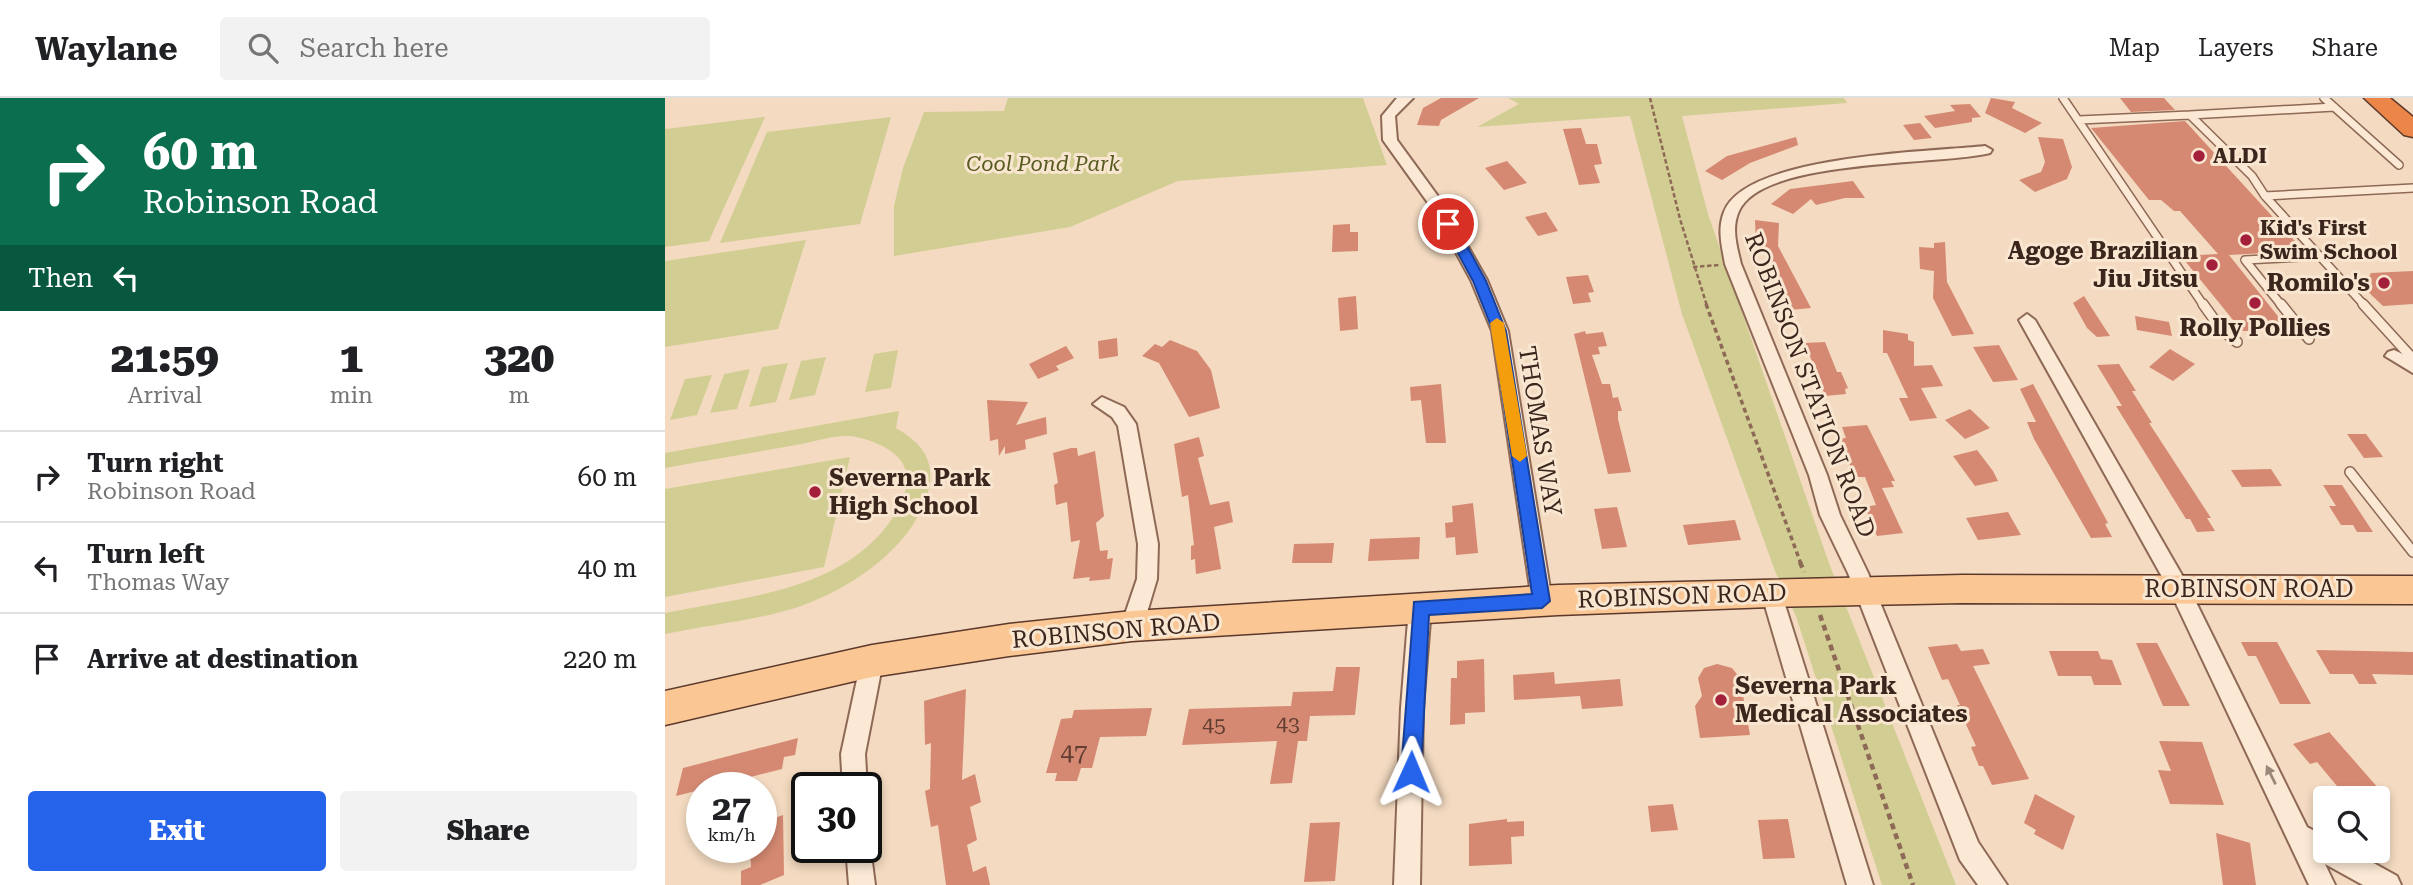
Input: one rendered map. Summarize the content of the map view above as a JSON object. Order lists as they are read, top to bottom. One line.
{"streets":{"main road":["ROBINSON ROAD"],"street":["ROBINSON STATION ROAD","THOMAS WAY"]},"crossings":[["ROBINSON STATION ROAD","ROBINSON ROAD"],["THOMAS WAY","ROBINSON ROAD"]],"parks":["Cool Pond Park"],"places":["ALDI","Kid's First Swim School","Agoge Brazilian Jiu Jitsu","Romilo's","Rolly Pollies","Severna Park High School","Severna Park Medical Associates"],"house_numbers":["43","45","47"],"page":{"header":"Waylane","search":"Search here","nav":["Map","Layers","Share"],"turn":["60 m","Robinson Road"],"then":"Then","eta":["21:59","Arrival","1","min","320","m"],"list":[{"name":"Turn right","note":"Robinson Road","value":"60 m"},{"name":"Turn left","note":"Thomas Way","value":"40 m"},{"name":"Arrive at destination","value":"220 m"}],"speed":"27 km/h","limit":"30","buttons":["Exit","Share"]}}
